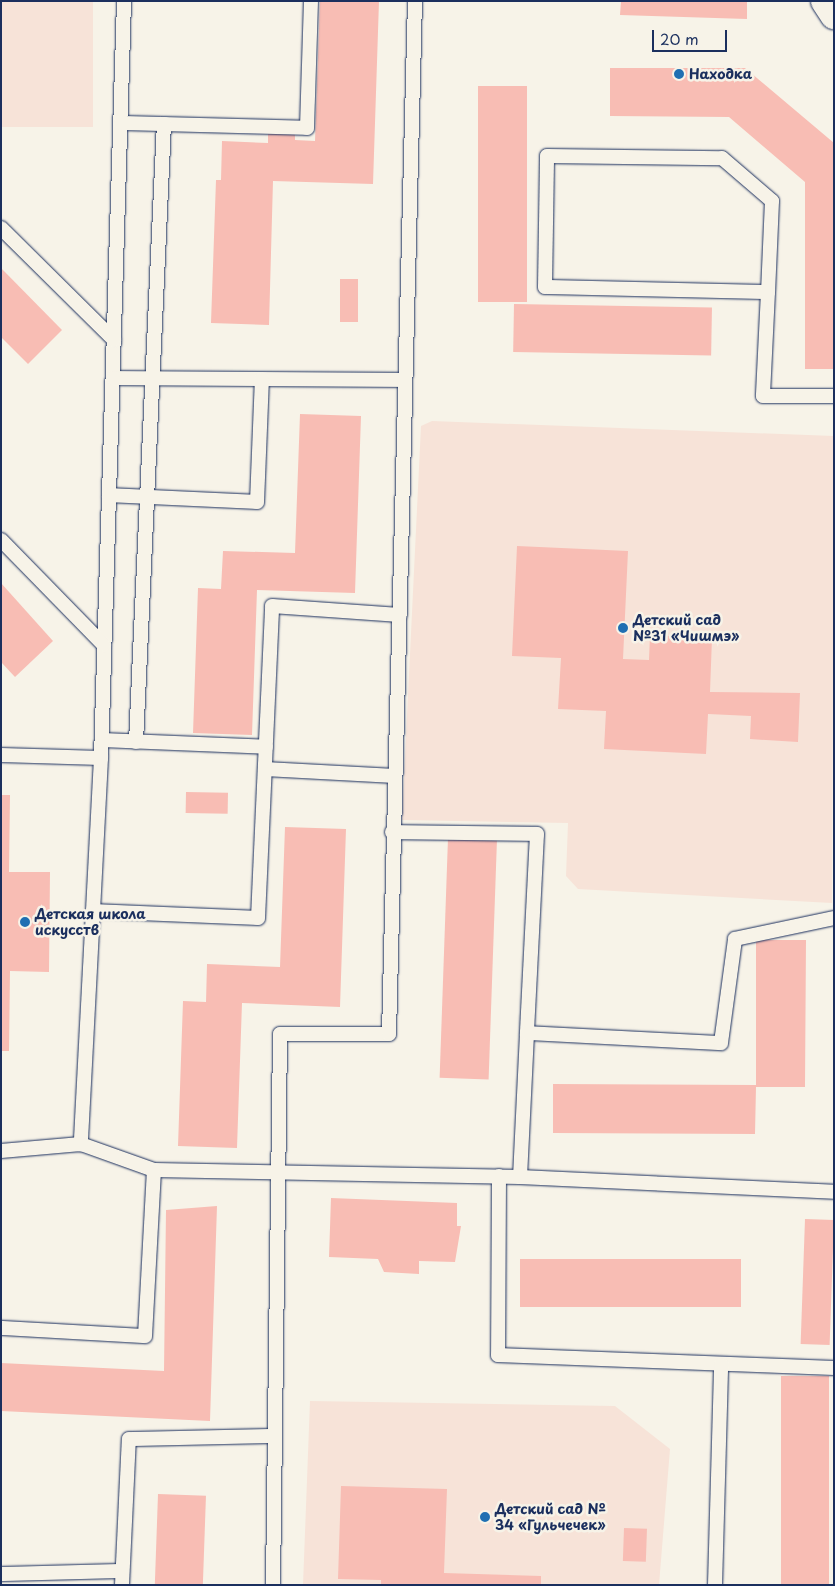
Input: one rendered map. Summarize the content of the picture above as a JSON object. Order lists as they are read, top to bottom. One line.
{"places":["Находка","Детский сад №31 «Чишмэ»","Детская школа искусств","Детский сад № 34 «Гульчечек»"],"scale_bar":"20 m"}
